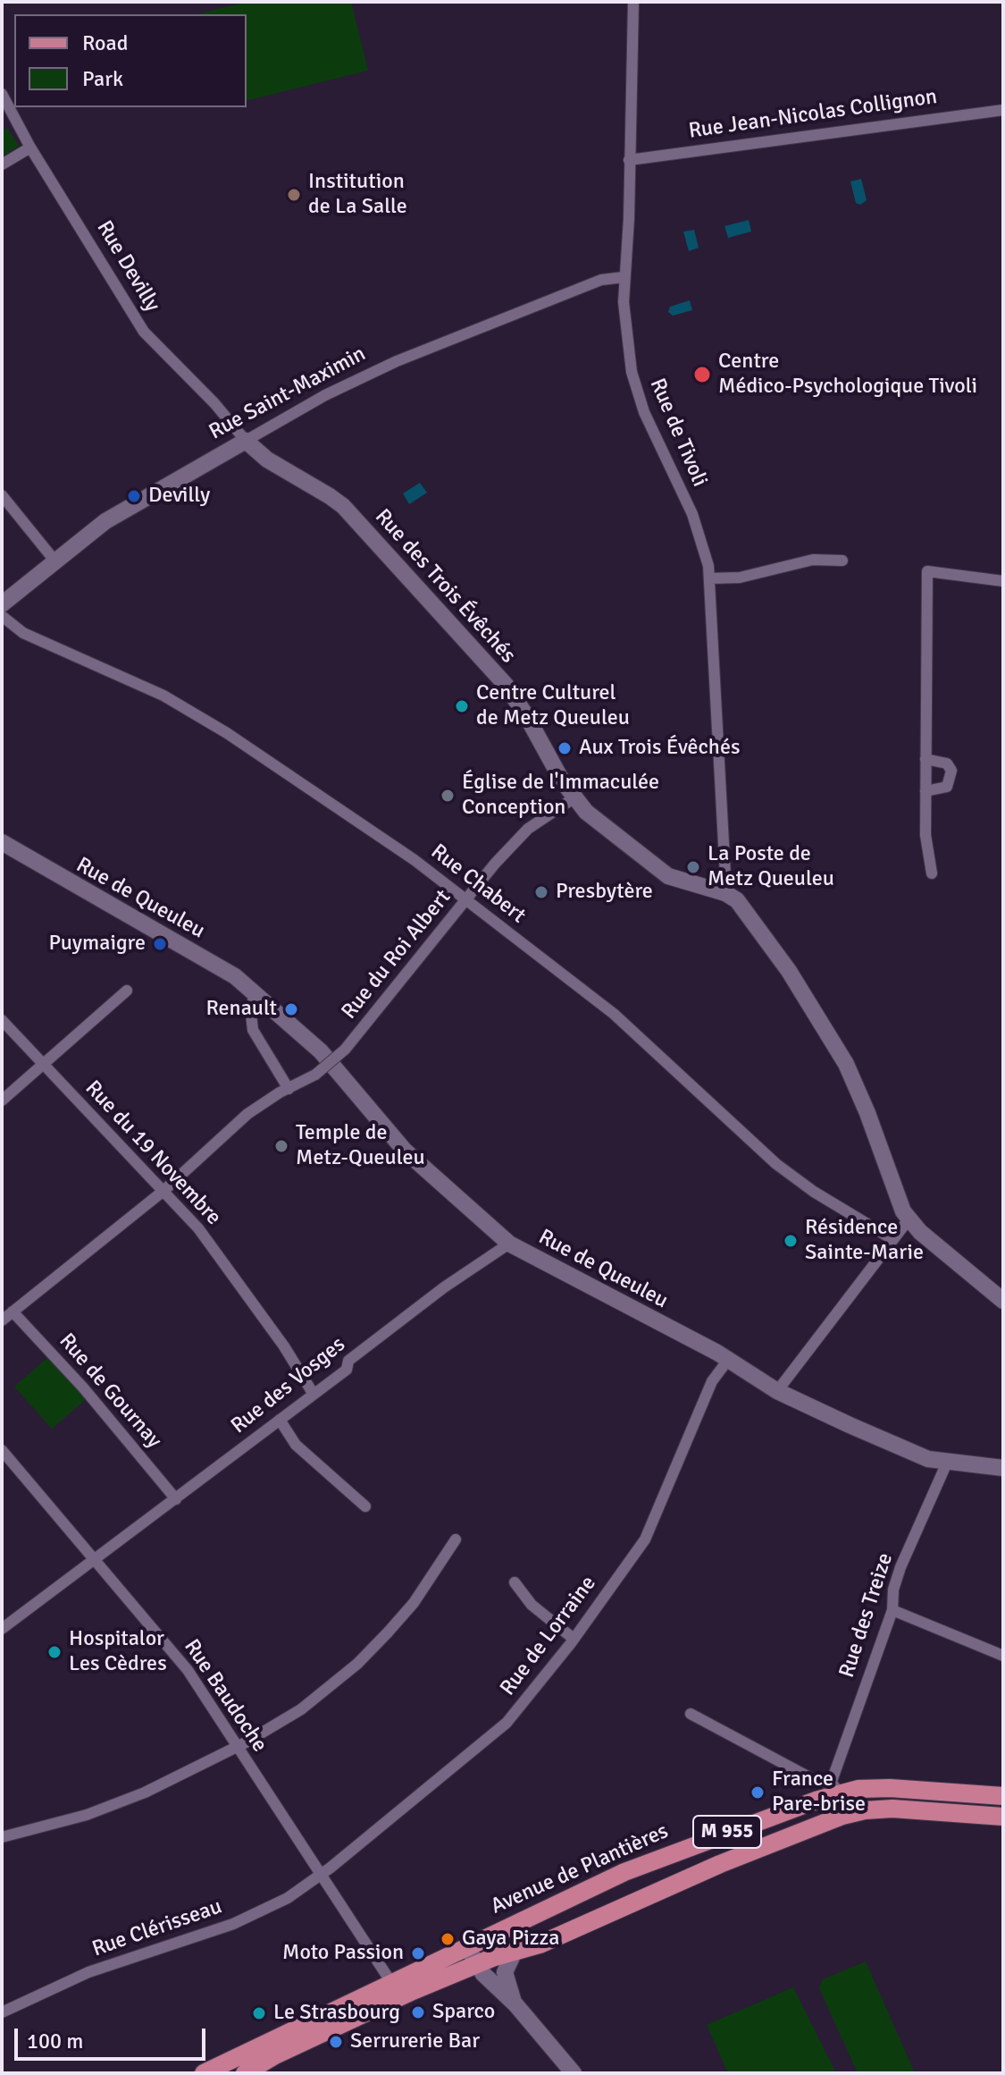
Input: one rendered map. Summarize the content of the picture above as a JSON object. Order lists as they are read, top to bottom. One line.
{"streets":{"main road":["M 955","Avenue de Plantières"],"street":["Rue Jean-Nicolas Collignon","Rue Devilly","Rue Saint-Maximin","Rue de Tivoli","Rue des Trois Évêchés","Rue Chabert","Rue de Queuleu","Rue du Roi Albert","Rue du 19 Novembre","Rue des Vosges","Rue de Gournay","Rue des Treize","Rue de Lorraine","Rue Baudoche","Rue Clérisseau"]},"crossings":[["Rue Jean-Nicolas Collignon","Rue de Tivoli"],["Rue Devilly","Rue Saint-Maximin"],["Rue Devilly","Rue des Trois Évêchés"],["Rue Saint-Maximin","Rue de Tivoli"],["Rue Saint-Maximin","Rue des Trois Évêchés"],["Rue de Tivoli","Rue des Trois Évêchés"],["Rue des Trois Évêchés","Rue du Roi Albert"],["Rue Chabert","Rue du Roi Albert"],["Rue de Queuleu","Rue des Vosges"],["Rue de Queuleu","Rue des Treize"],["Rue de Queuleu","Rue de Lorraine"],["Rue du 19 Novembre","Rue des Vosges"],["Rue des Vosges","Rue de Gournay"],["Rue des Vosges","Rue Baudoche"],["Rue des Treize","Avenue de Plantières"],["Rue de Lorraine","Rue Baudoche"],["Rue de Lorraine","Rue Clérisseau"],["Rue Baudoche","M 955"],["Rue Baudoche","Rue Clérisseau"],["M 955","Avenue de Plantières"]],"places":["Institution de La Salle","Centre Médico-Psychologique Tivoli","Devilly","Centre Culturel de Metz Queuleu","Aux Trois Évêchés","Église de l'Immaculée Conception","La Poste de Metz Queuleu","Presbytère","Puymaigre","Renault","Temple de Metz-Queuleu","Résidence Sainte-Marie","Hospitalor Les Cèdres","France Pare-brise","Gaya Pizza","Moto Passion","Sparco","Le Strasbourg","Serrurerie Bar"],"legend":["Road","Park"],"scale_bar":"100 m"}
